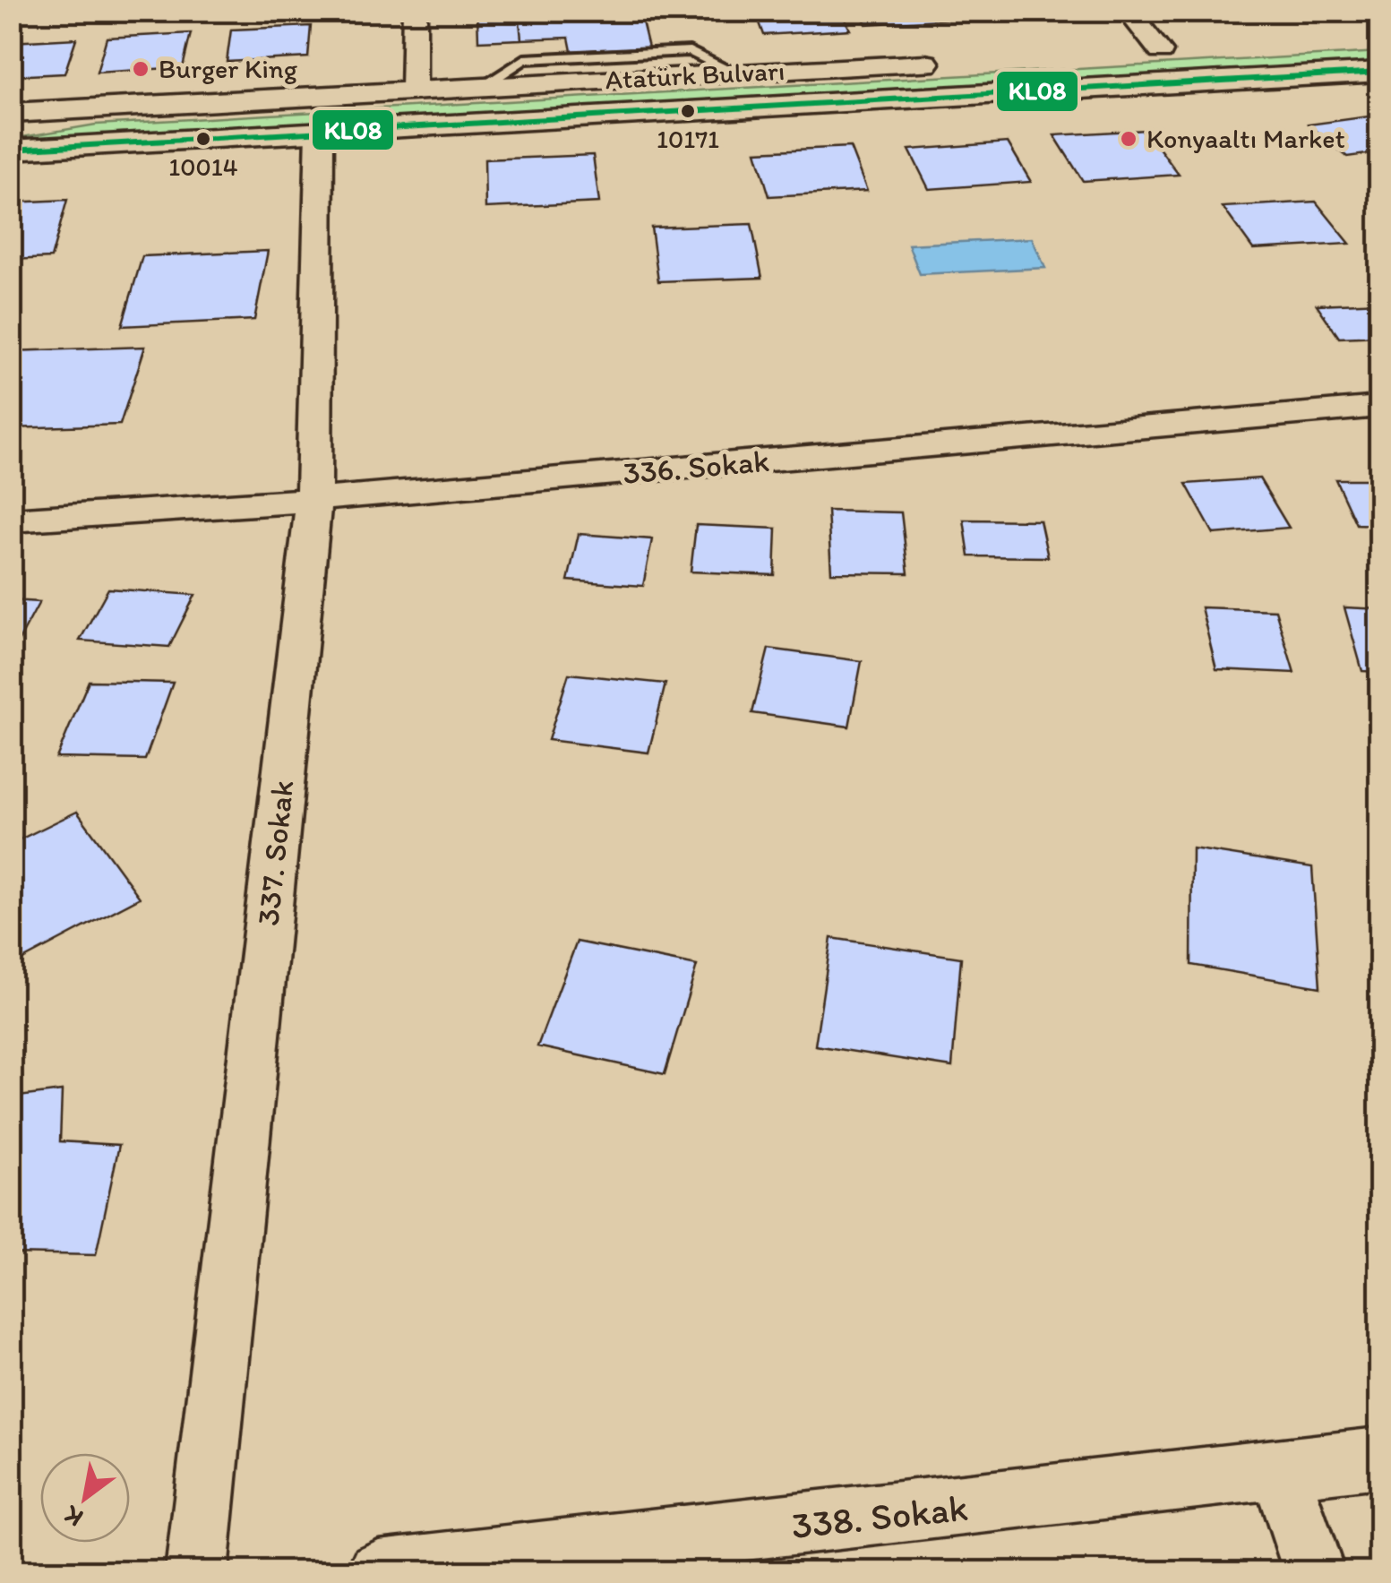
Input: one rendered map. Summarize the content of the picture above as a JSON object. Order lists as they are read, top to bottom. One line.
{"streets":{"main road":["Atatürk Bulvarı"],"street":["336. Sokak","337. Sokak","338. Sokak"]},"crossings":[["Atatürk Bulvarı","337. Sokak"],["336. Sokak","337. Sokak"]],"places":["Burger King","10171","10014","Konyaaltı Market"],"lines":["transit line KL08"],"north":"bottom left"}
